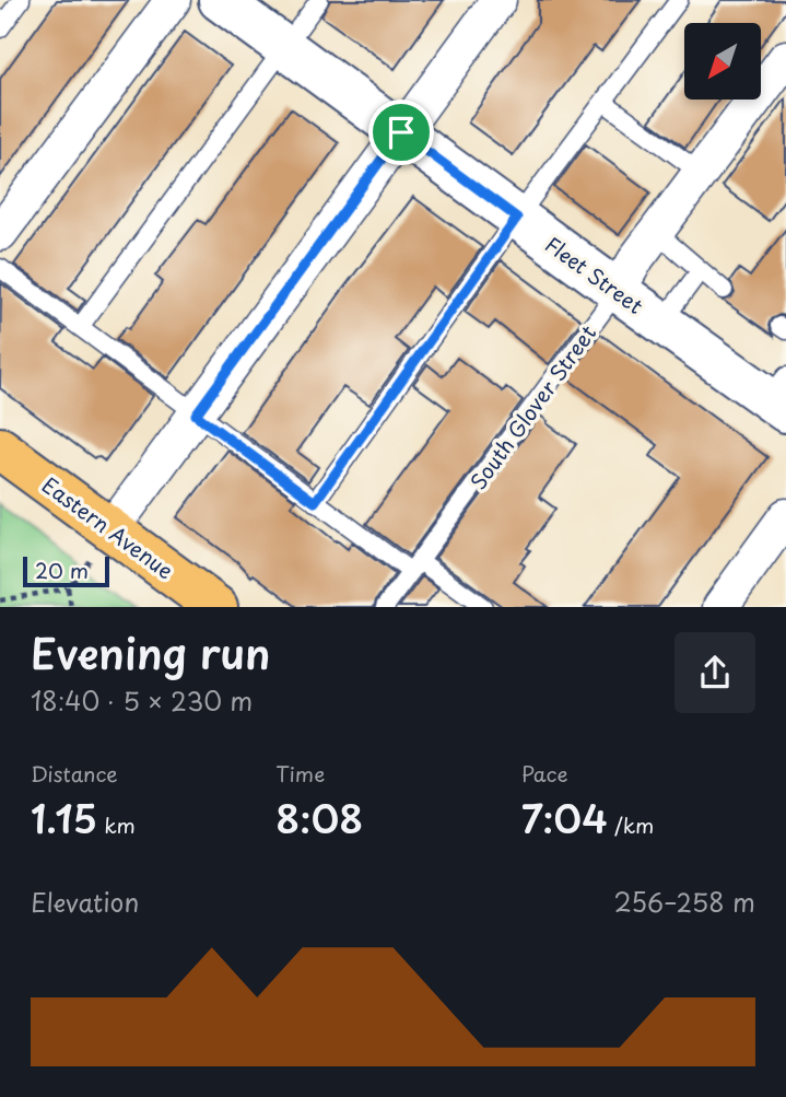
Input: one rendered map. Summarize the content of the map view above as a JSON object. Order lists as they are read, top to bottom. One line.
{"streets":{"main road":["Eastern Avenue"],"street":["Fleet Street","South Glover Street"]},"crossings":[["Fleet Street","South Glover Street"]],"scale_bar":"20 m","north":"bottom left","page":{"scale":"20 m","heading":["Evening run","18:40 · 5 × 230 m"],"stats":[["Distance","1.15 km"],["Time","8:08"],["Pace","7:04 /km"]],"chart":["Elevation","256–258 m"]}}
